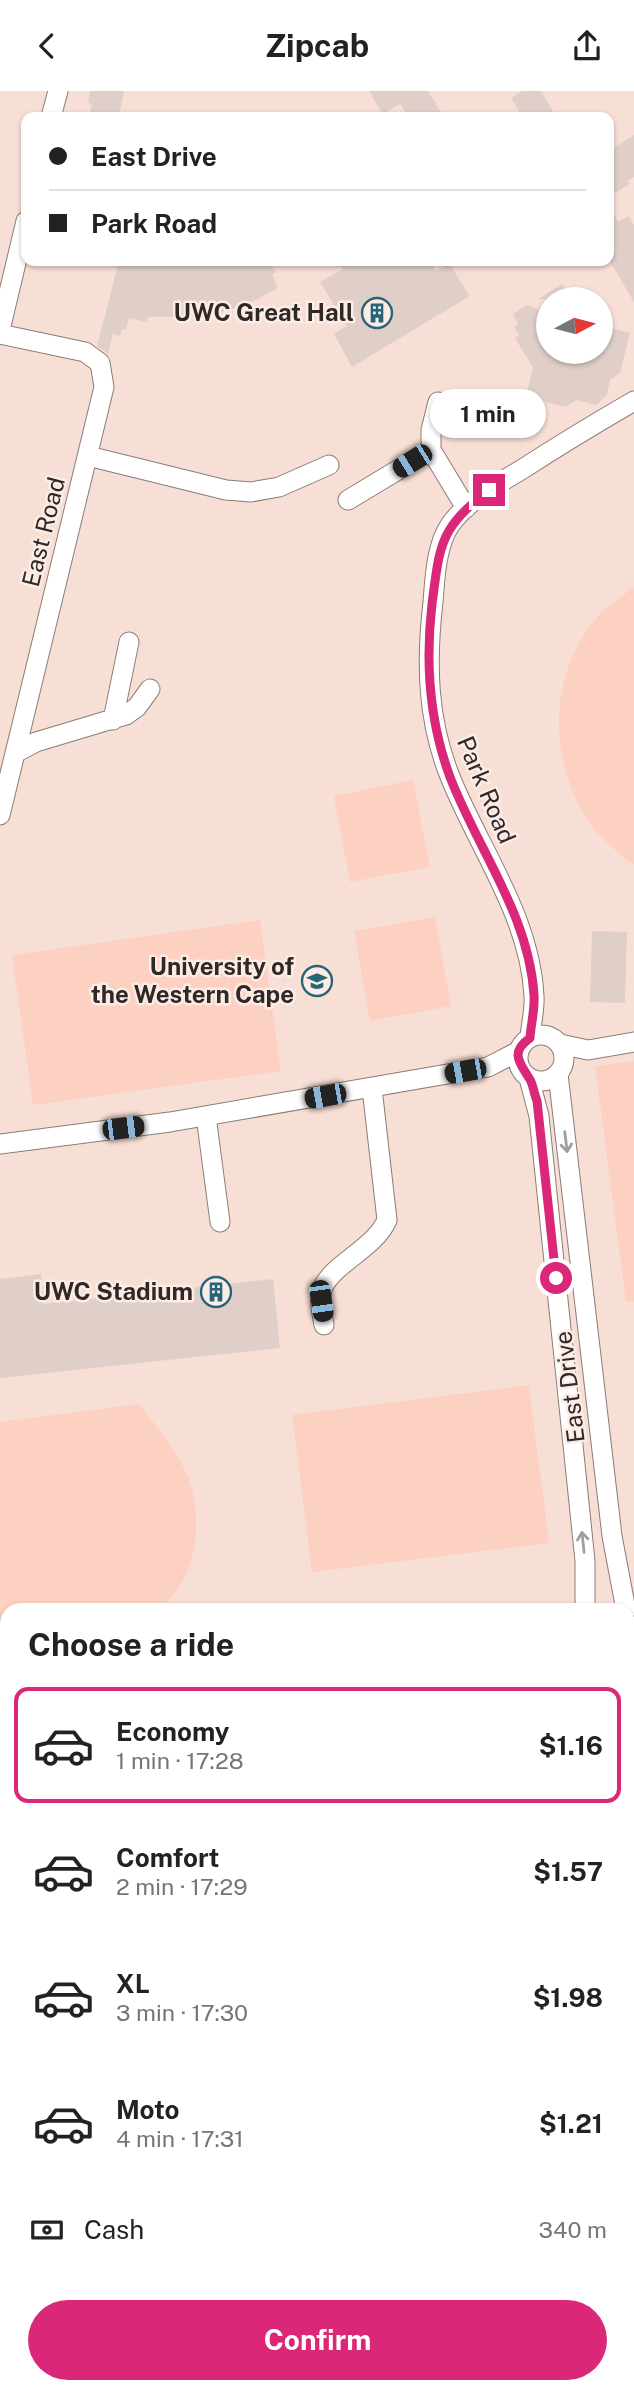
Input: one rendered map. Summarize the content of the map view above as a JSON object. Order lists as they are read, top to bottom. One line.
{"streets":{"street":["East Road","Park Road","East Drive"]},"crossings":[["Park Road","East Drive"]],"places":{"building":["UWC Great Hall","UWC Stadium"],"school or university":["University of the Western Cape"]},"north":"right","page":{"header":"Zipcab","banner":["East Drive","Park Road"],"bubble":"1 min","heading":"Choose a ride","list":[{"name":"Economy","note":"1 min · 17:28","value":"$1.16"},{"name":"Comfort","note":"2 min · 17:29","value":"$1.57"},{"name":"XL","note":"3 min · 17:30","value":"$1.98"},{"name":"Moto","note":"4 min · 17:31","value":"$1.21"}],"pay":["Cash","340 m"],"buttons":"Confirm"}}
